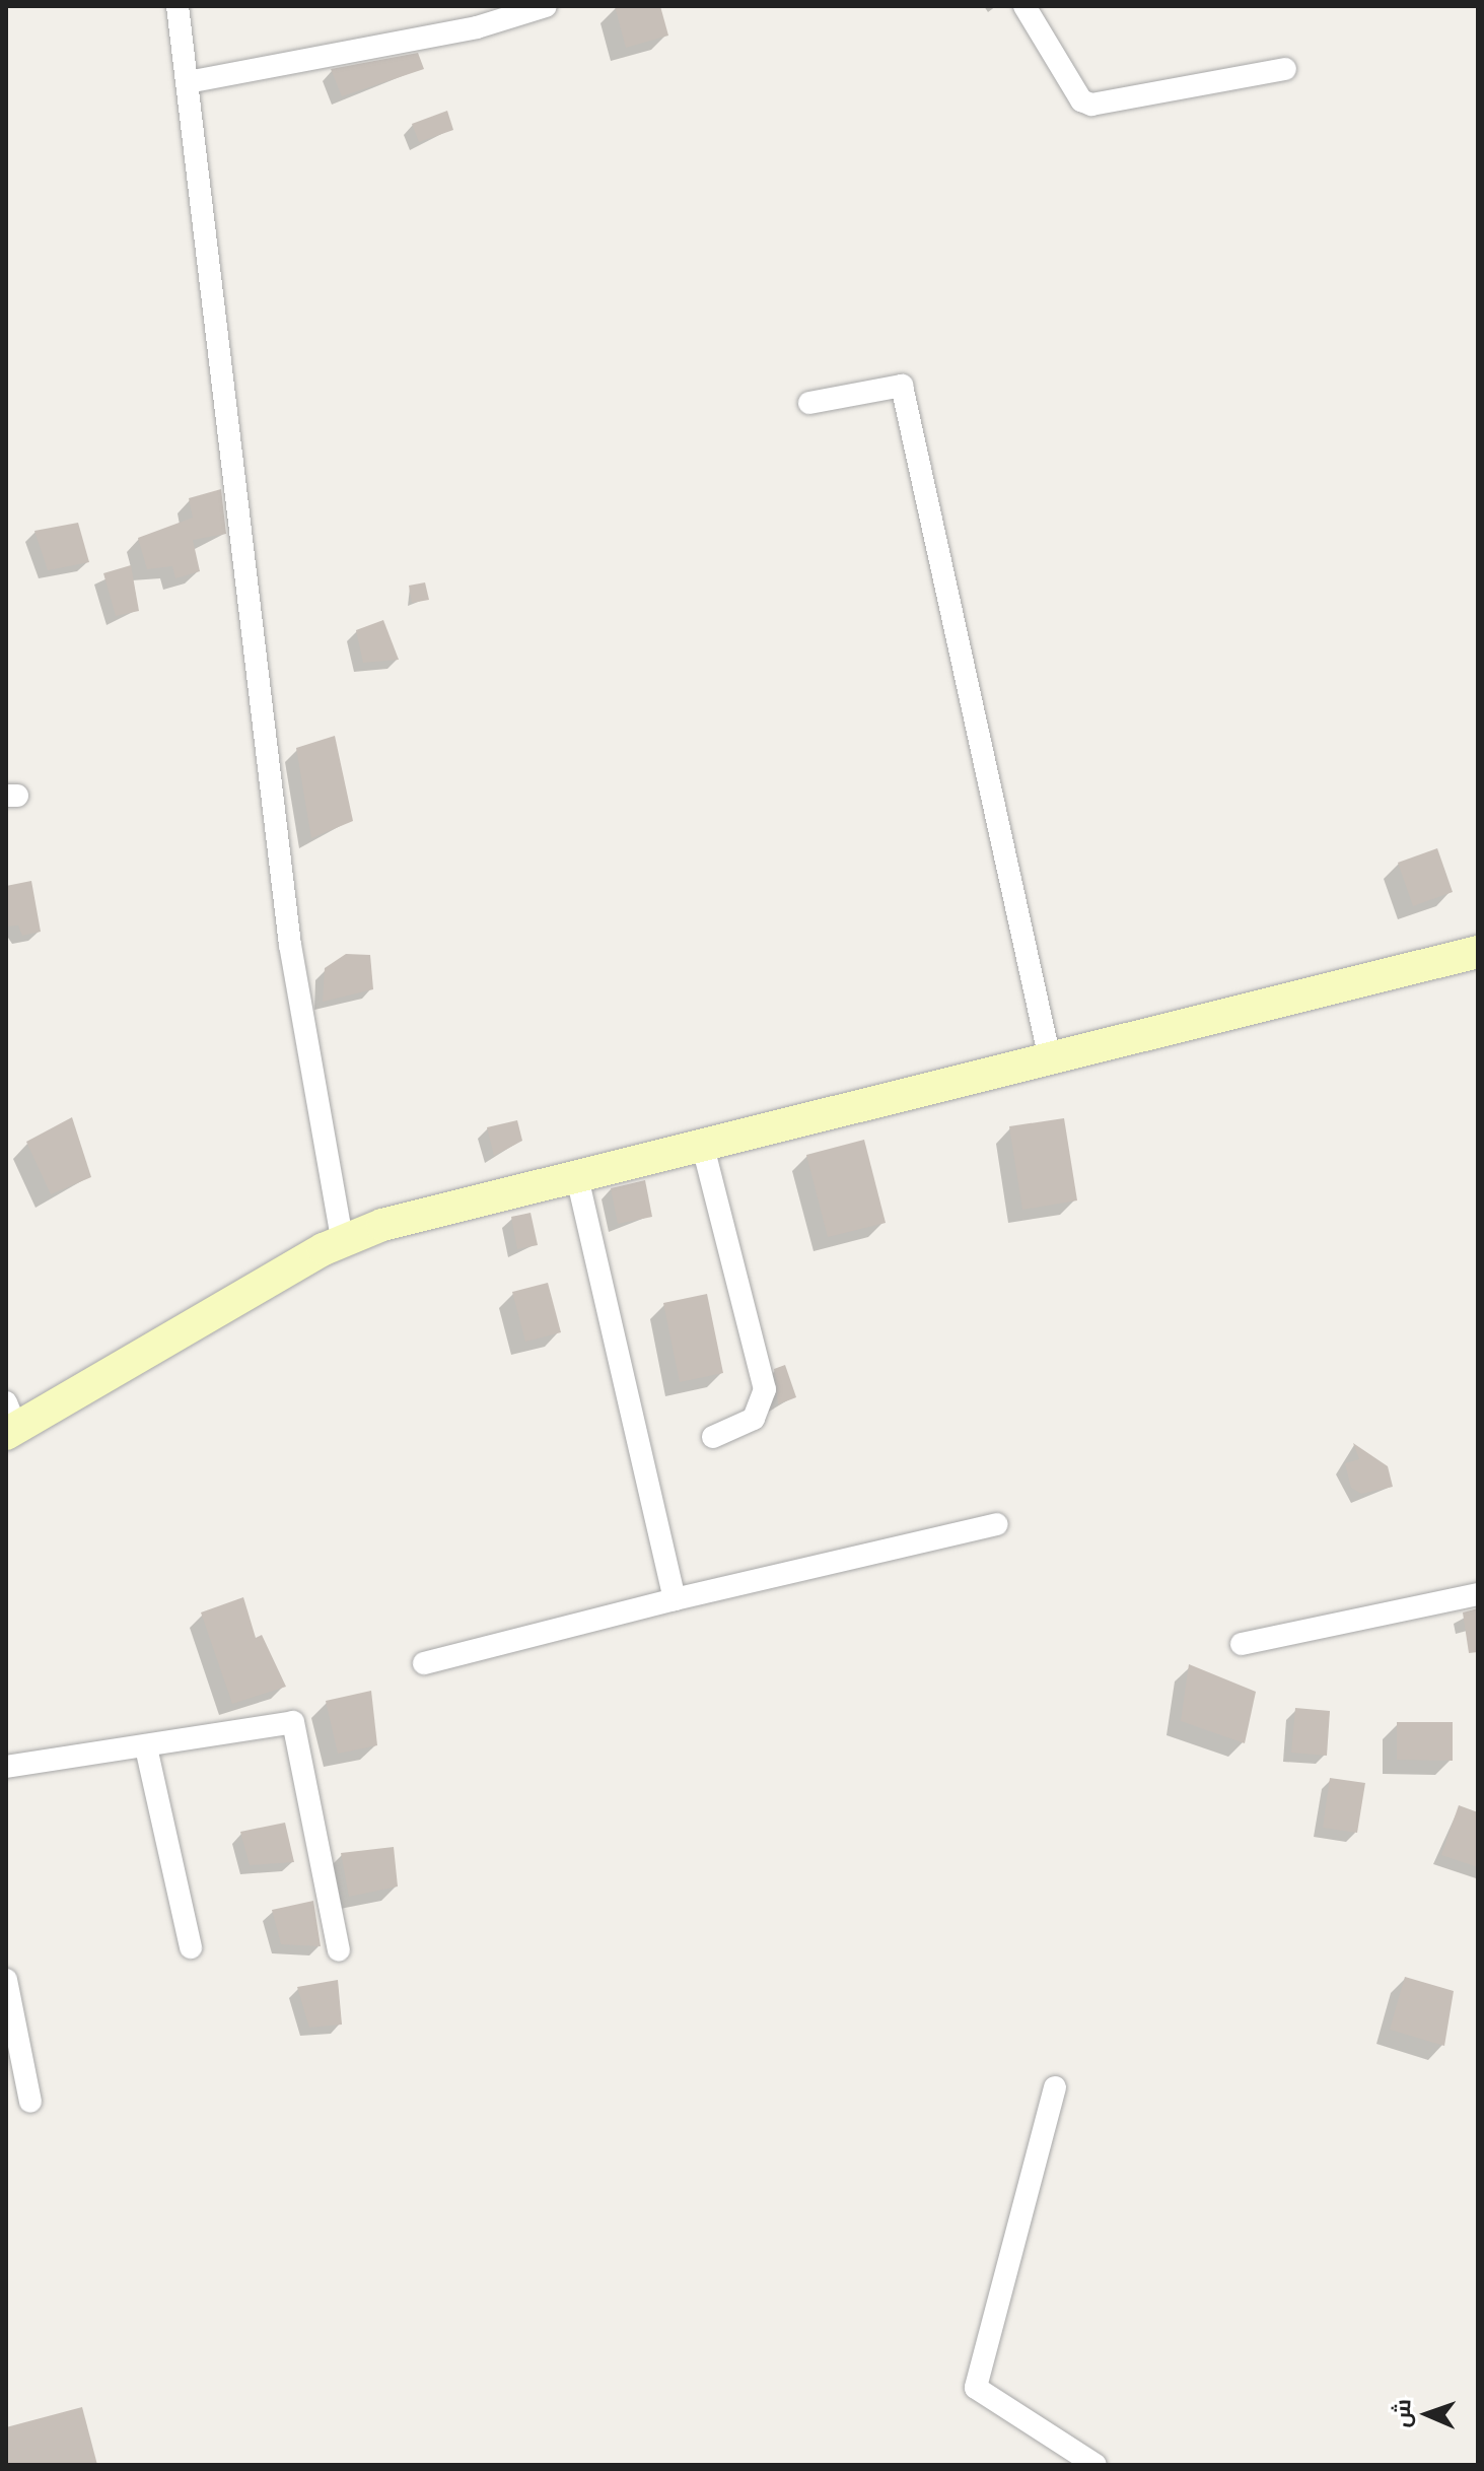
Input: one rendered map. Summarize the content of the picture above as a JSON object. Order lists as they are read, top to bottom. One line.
{"north":"left"}
